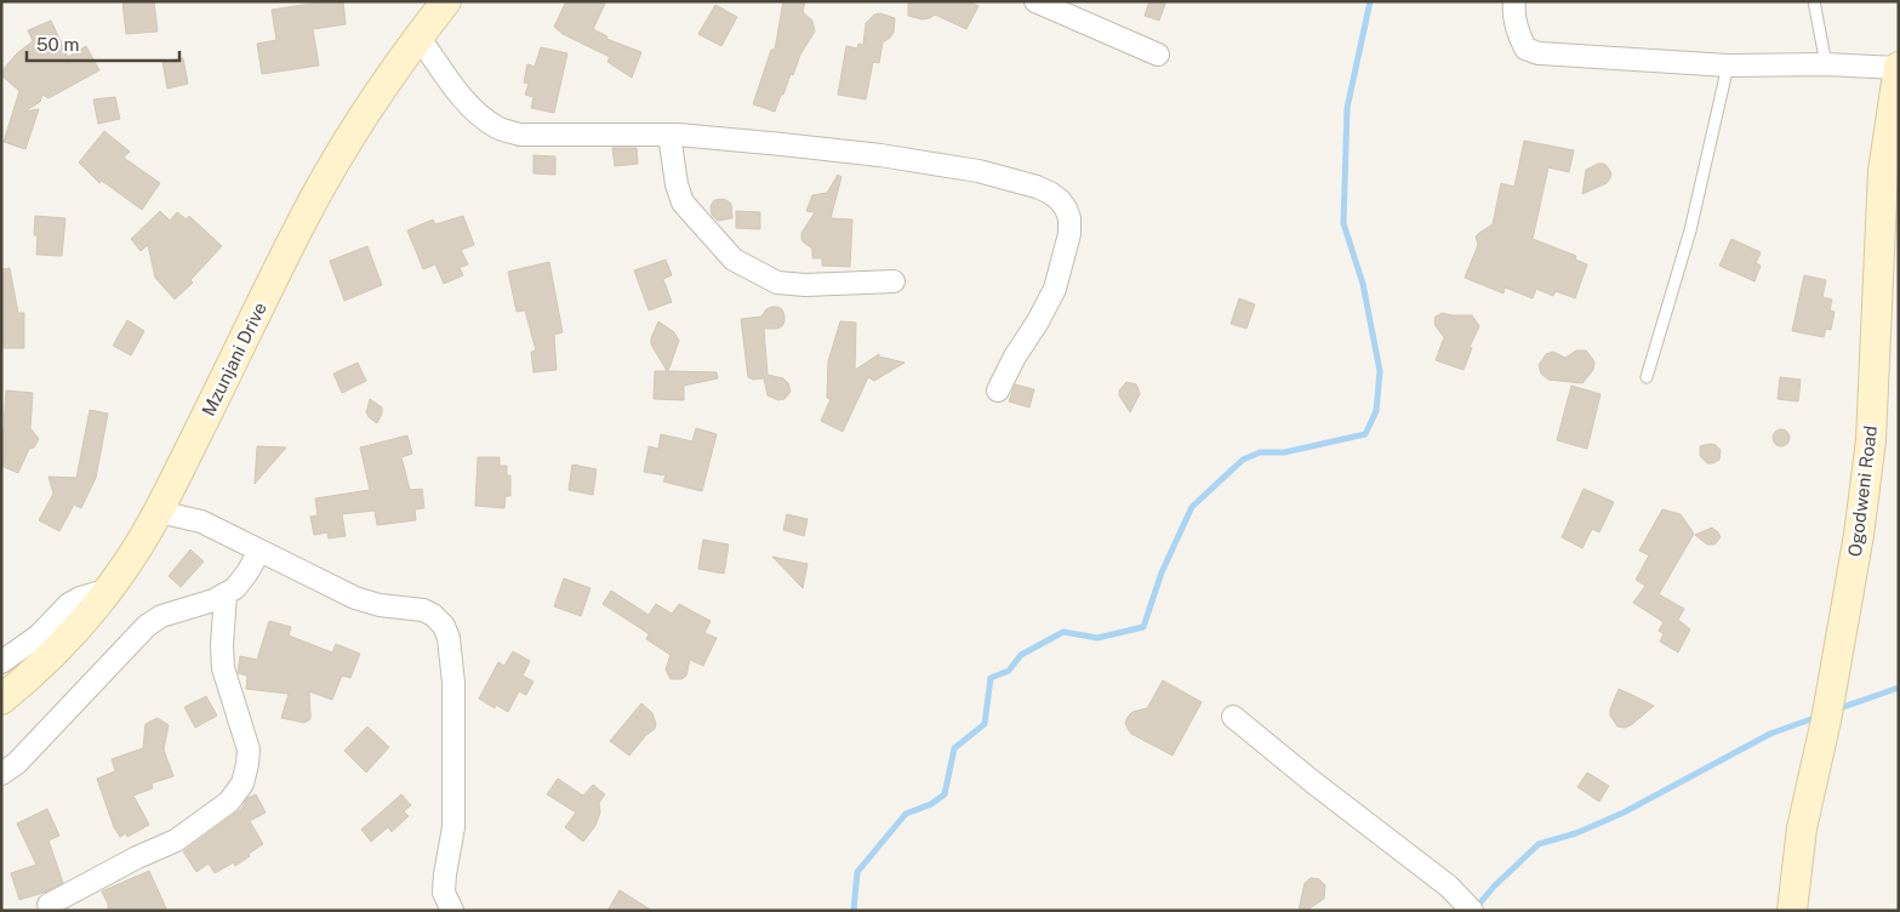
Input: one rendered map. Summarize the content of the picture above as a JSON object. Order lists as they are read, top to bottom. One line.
{"streets":{"street":["Mzunjani Drive","Ogodweni Road"]},"scale_bar":"50 m"}
